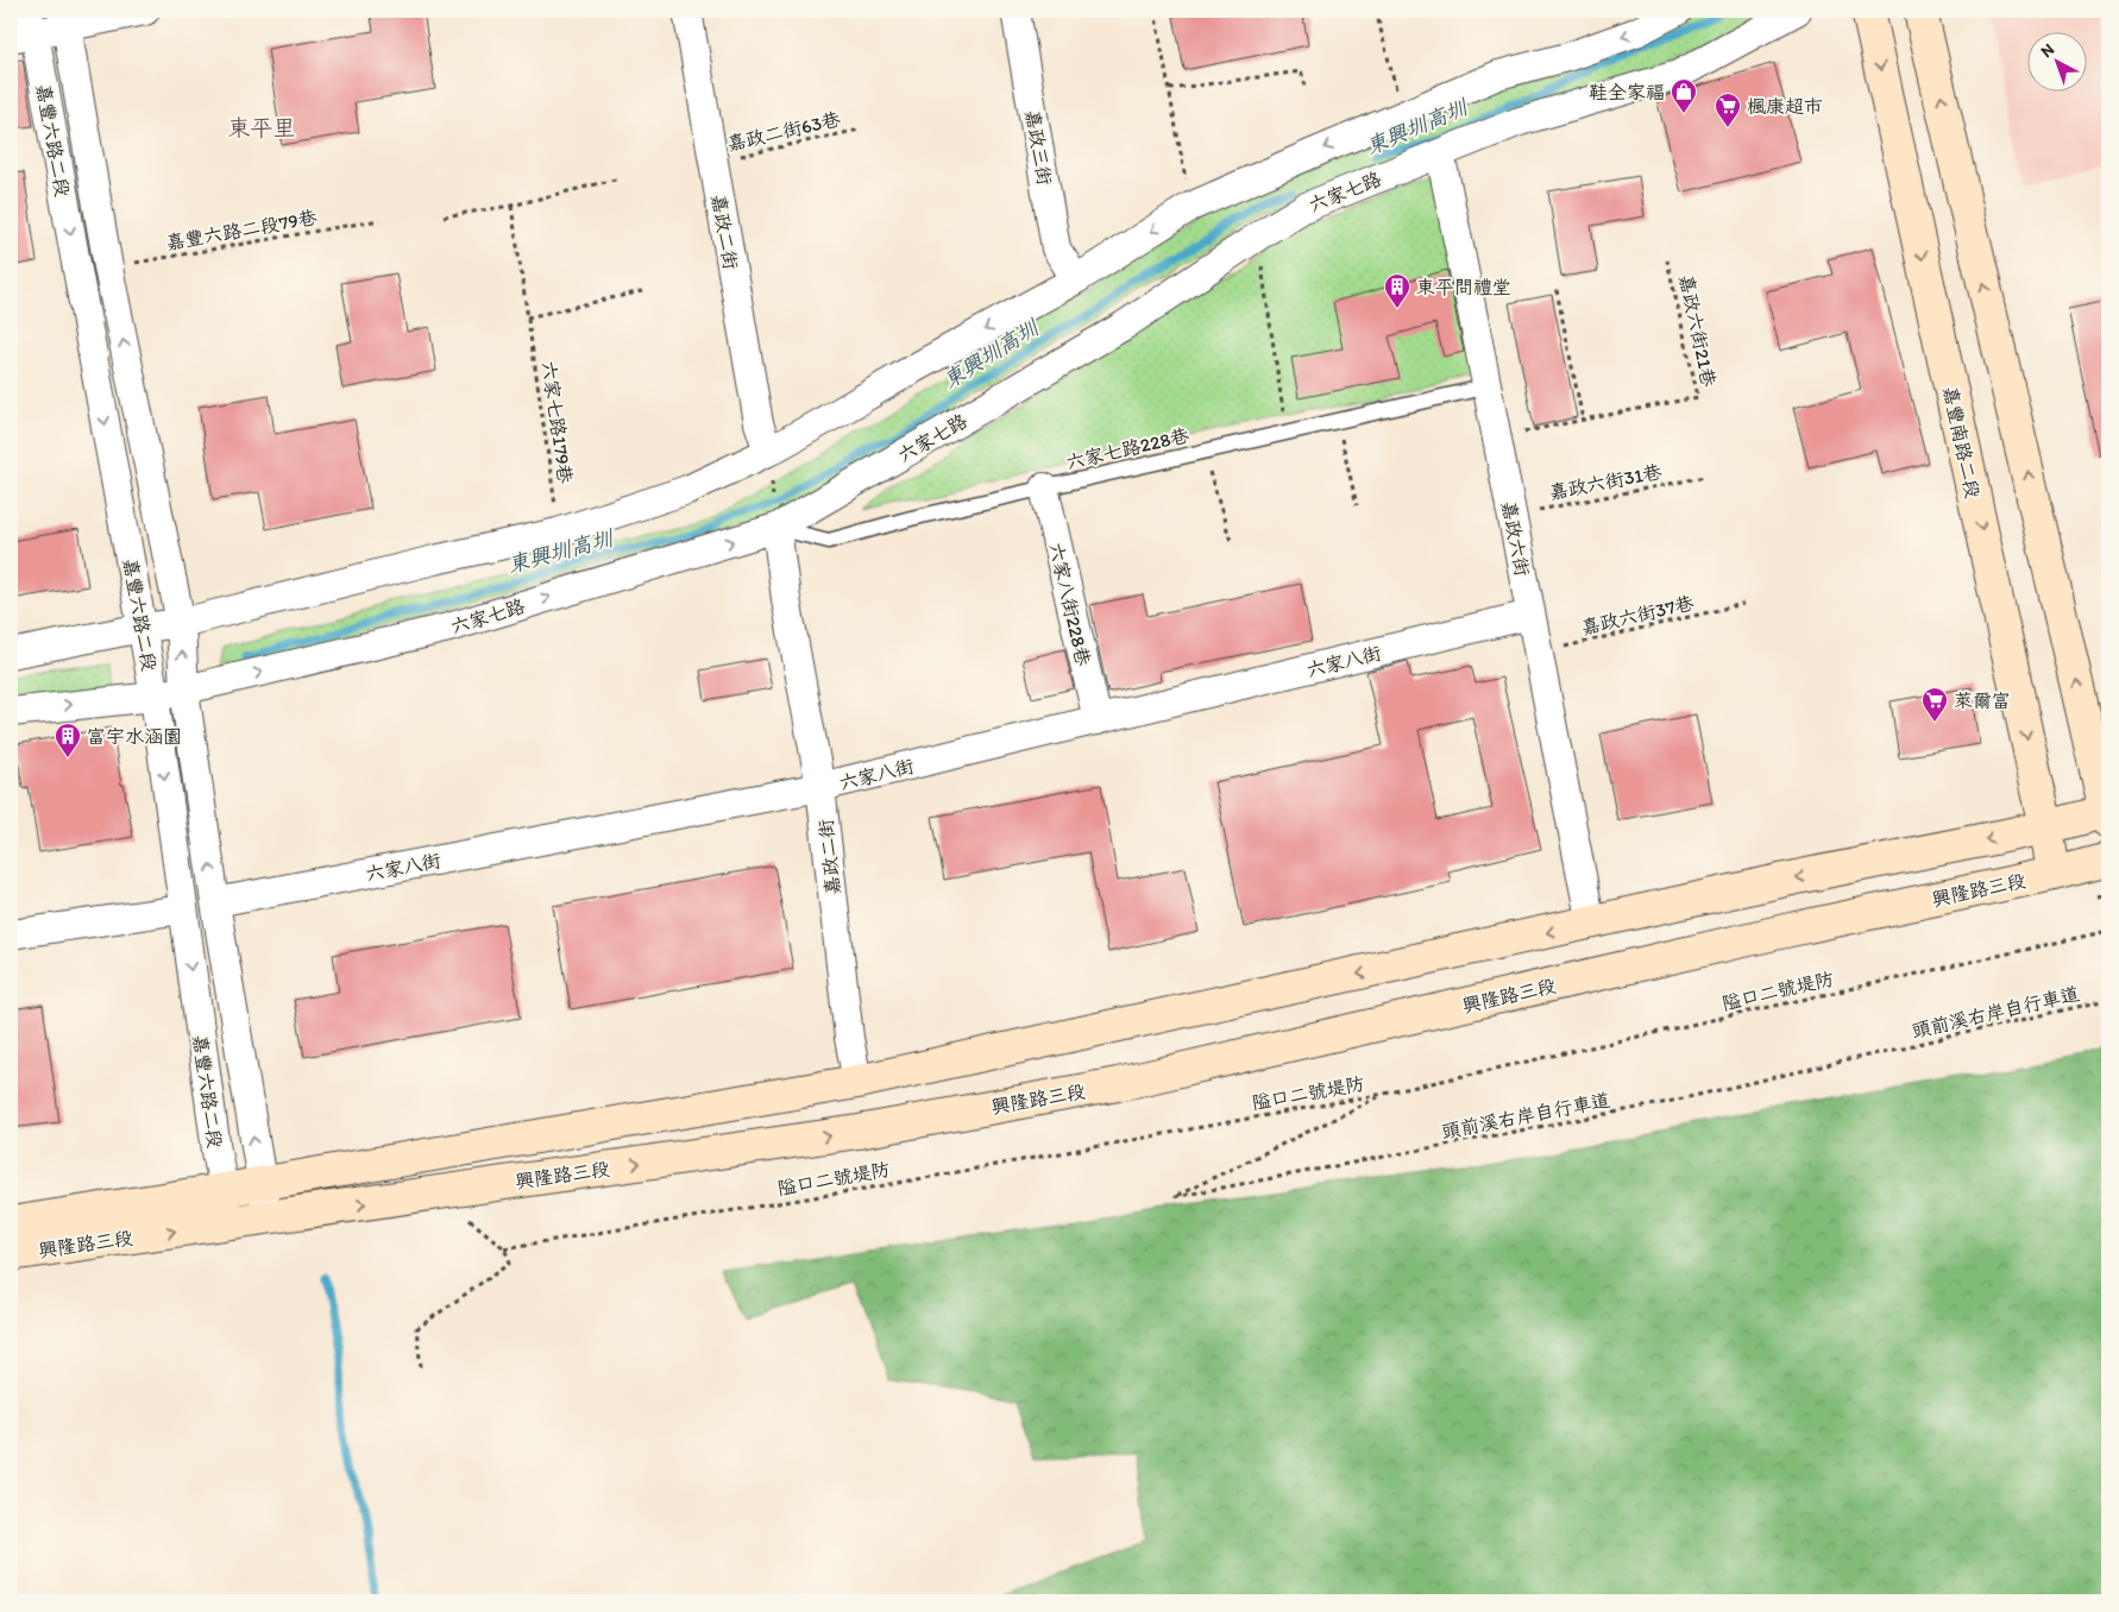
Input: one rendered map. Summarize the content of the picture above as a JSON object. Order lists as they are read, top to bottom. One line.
{"streets":{"street":["嘉豐六路二段","嘉政三街","六家七路","嘉政二街","嘉豐南路二段","嘉政六街","六家八街228巷","六家八街","興隆路三段"],"lane":["六家七路228巷"],"path":["嘉政二街63巷","嘉豐六路二段79巷","嘉政六街21巷","六家七路179巷","嘉政六街31巷","嘉政六街37巷","隘口二號堤防","頭前溪右岸自行車道"]},"crossings":[["嘉政二街63巷","嘉政二街"],["嘉豐六路二段","六家七路"],["嘉豐六路二段","嘉豐六路二段79巷"],["嘉豐六路二段","六家八街"],["嘉豐六路二段","興隆路三段"],["六家七路","嘉政二街"],["六家七路","六家七路228巷"],["六家七路","嘉政六街"],["嘉政二街","六家七路228巷"],["嘉政二街","六家八街"],["嘉政二街","興隆路三段"],["嘉政六街21巷","嘉政六街"],["嘉豐南路二段","興隆路三段"],["六家七路228巷","嘉政六街"],["六家七路228巷","六家八街228巷"],["嘉政六街31巷","嘉政六街"],["嘉政六街","嘉政六街37巷"],["嘉政六街","六家八街"],["嘉政六街","興隆路三段"],["六家八街228巷","六家八街"],["隘口二號堤防","頭前溪右岸自行車道"]],"districts":["東平里"],"water":["東興圳高圳"],"places":{"shop":["鞋全家福"],"supermarket":["楓康超市","萊爾富"],"building":["東平問禮堂","富宇水涵園"]},"north":"top left"}
